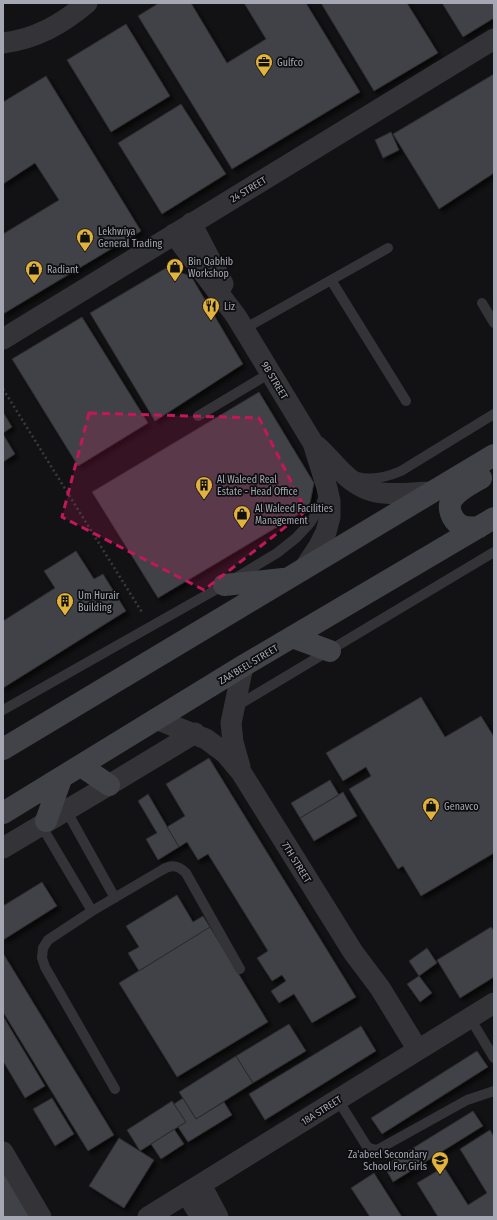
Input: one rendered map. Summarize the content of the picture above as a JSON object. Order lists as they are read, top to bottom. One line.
{"streets":{"main road":["ZAA'BEEL STREET"],"street":["24 STREET","9B STREET","7TH STREET","18A STREET"]},"crossings":[["24 STREET","9B STREET"],["ZAA'BEEL STREET","7TH STREET"],["7TH STREET","18A STREET"]],"places":{"office":["Gulfco"],"shop":["Lekhwiya General Trading","Bin Qabhib Workshop","Radiant","Al Waleed Facilities Management","Genavco"],"restaurant":["Liz"],"building":["Al Waleed Real Estate - Head Office","Um Hurair Building"],"school or university":["Za'abeel Secondary School For Girls"]}}
